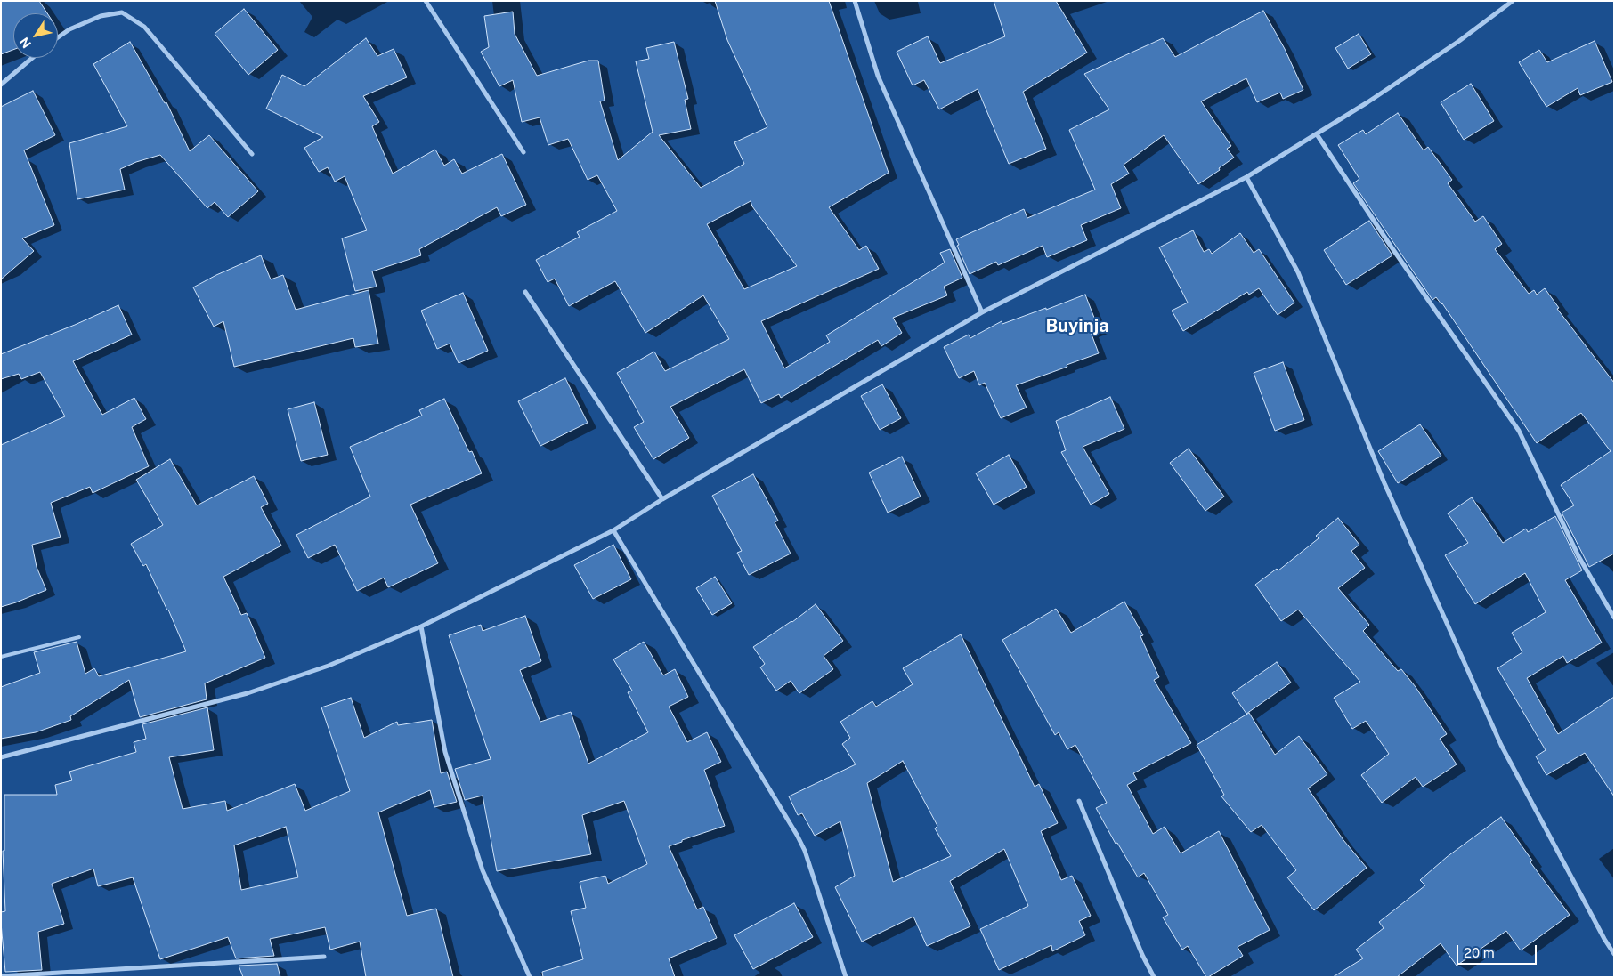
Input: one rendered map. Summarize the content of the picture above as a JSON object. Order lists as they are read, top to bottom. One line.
{"districts":["Buyinja"],"scale_bar":"20 m","north":"bottom left"}
